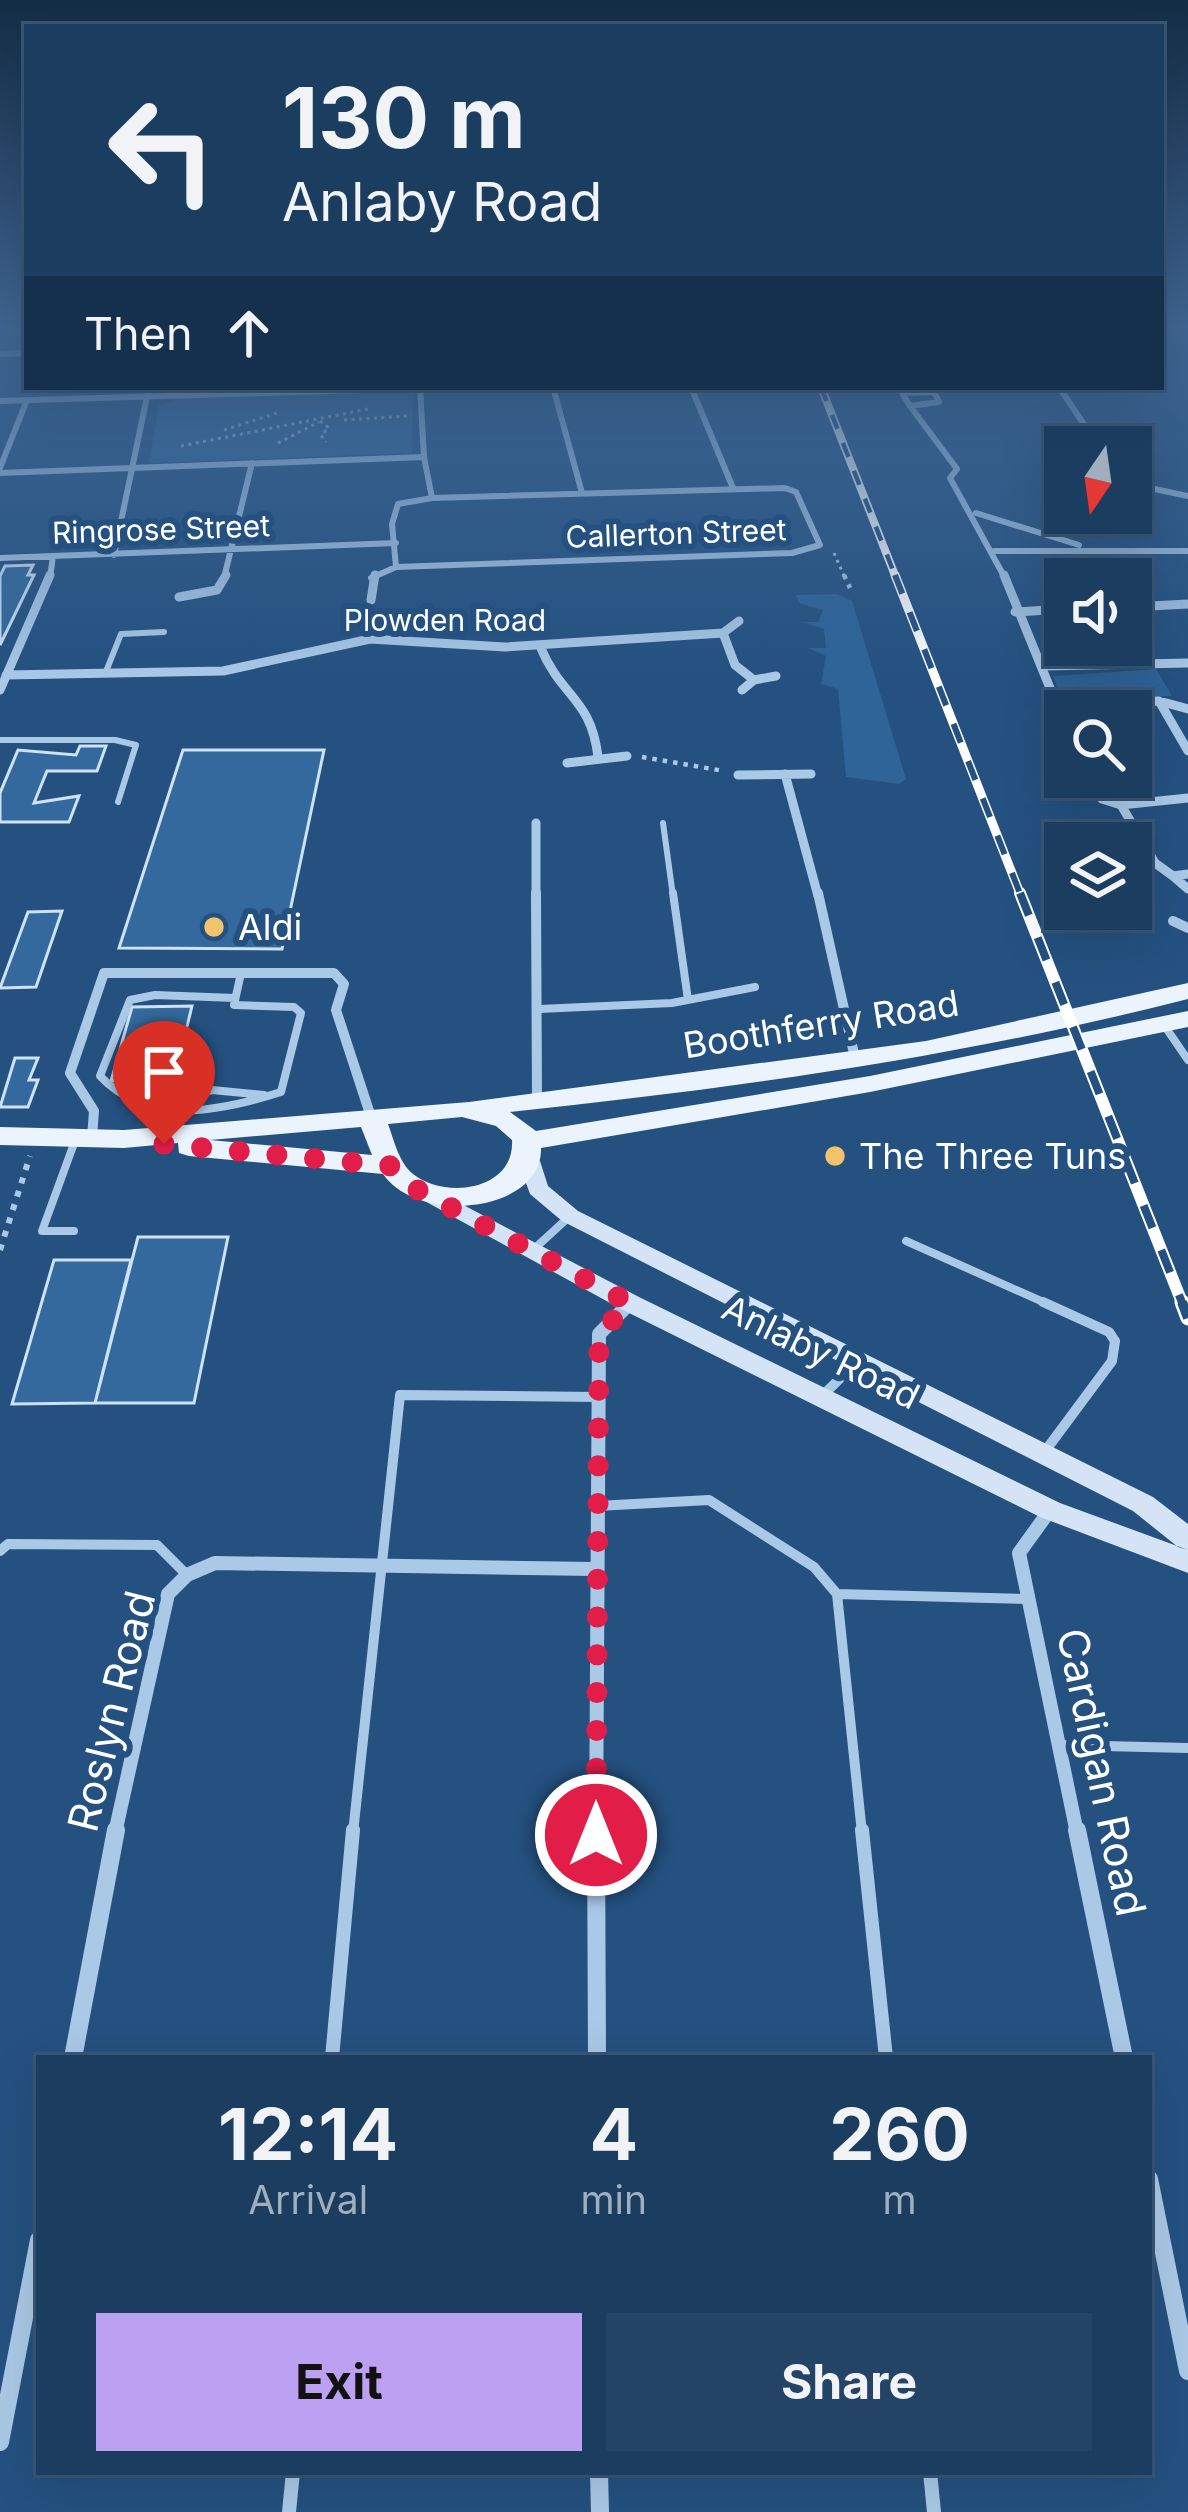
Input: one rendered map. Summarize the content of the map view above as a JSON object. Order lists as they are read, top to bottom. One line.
{"streets":{"main road":["Boothferry Road","Anlaby Road"],"street":["Ringrose Street","Callerton Street","Plowden Road","Roslyn Road","Cardigan Road"]},"crossings":[["Ringrose Street","Callerton Street"],["Boothferry Road","Anlaby Road"],["Anlaby Road","Cardigan Road"]],"places":["Aldi","The Three Tuns"],"north":"bottom","page":{"turn":["130 m","Anlaby Road"],"then":"Then","eta":["12:14","Arrival","4","min","260","m"],"buttons":["Exit","Share"]}}
